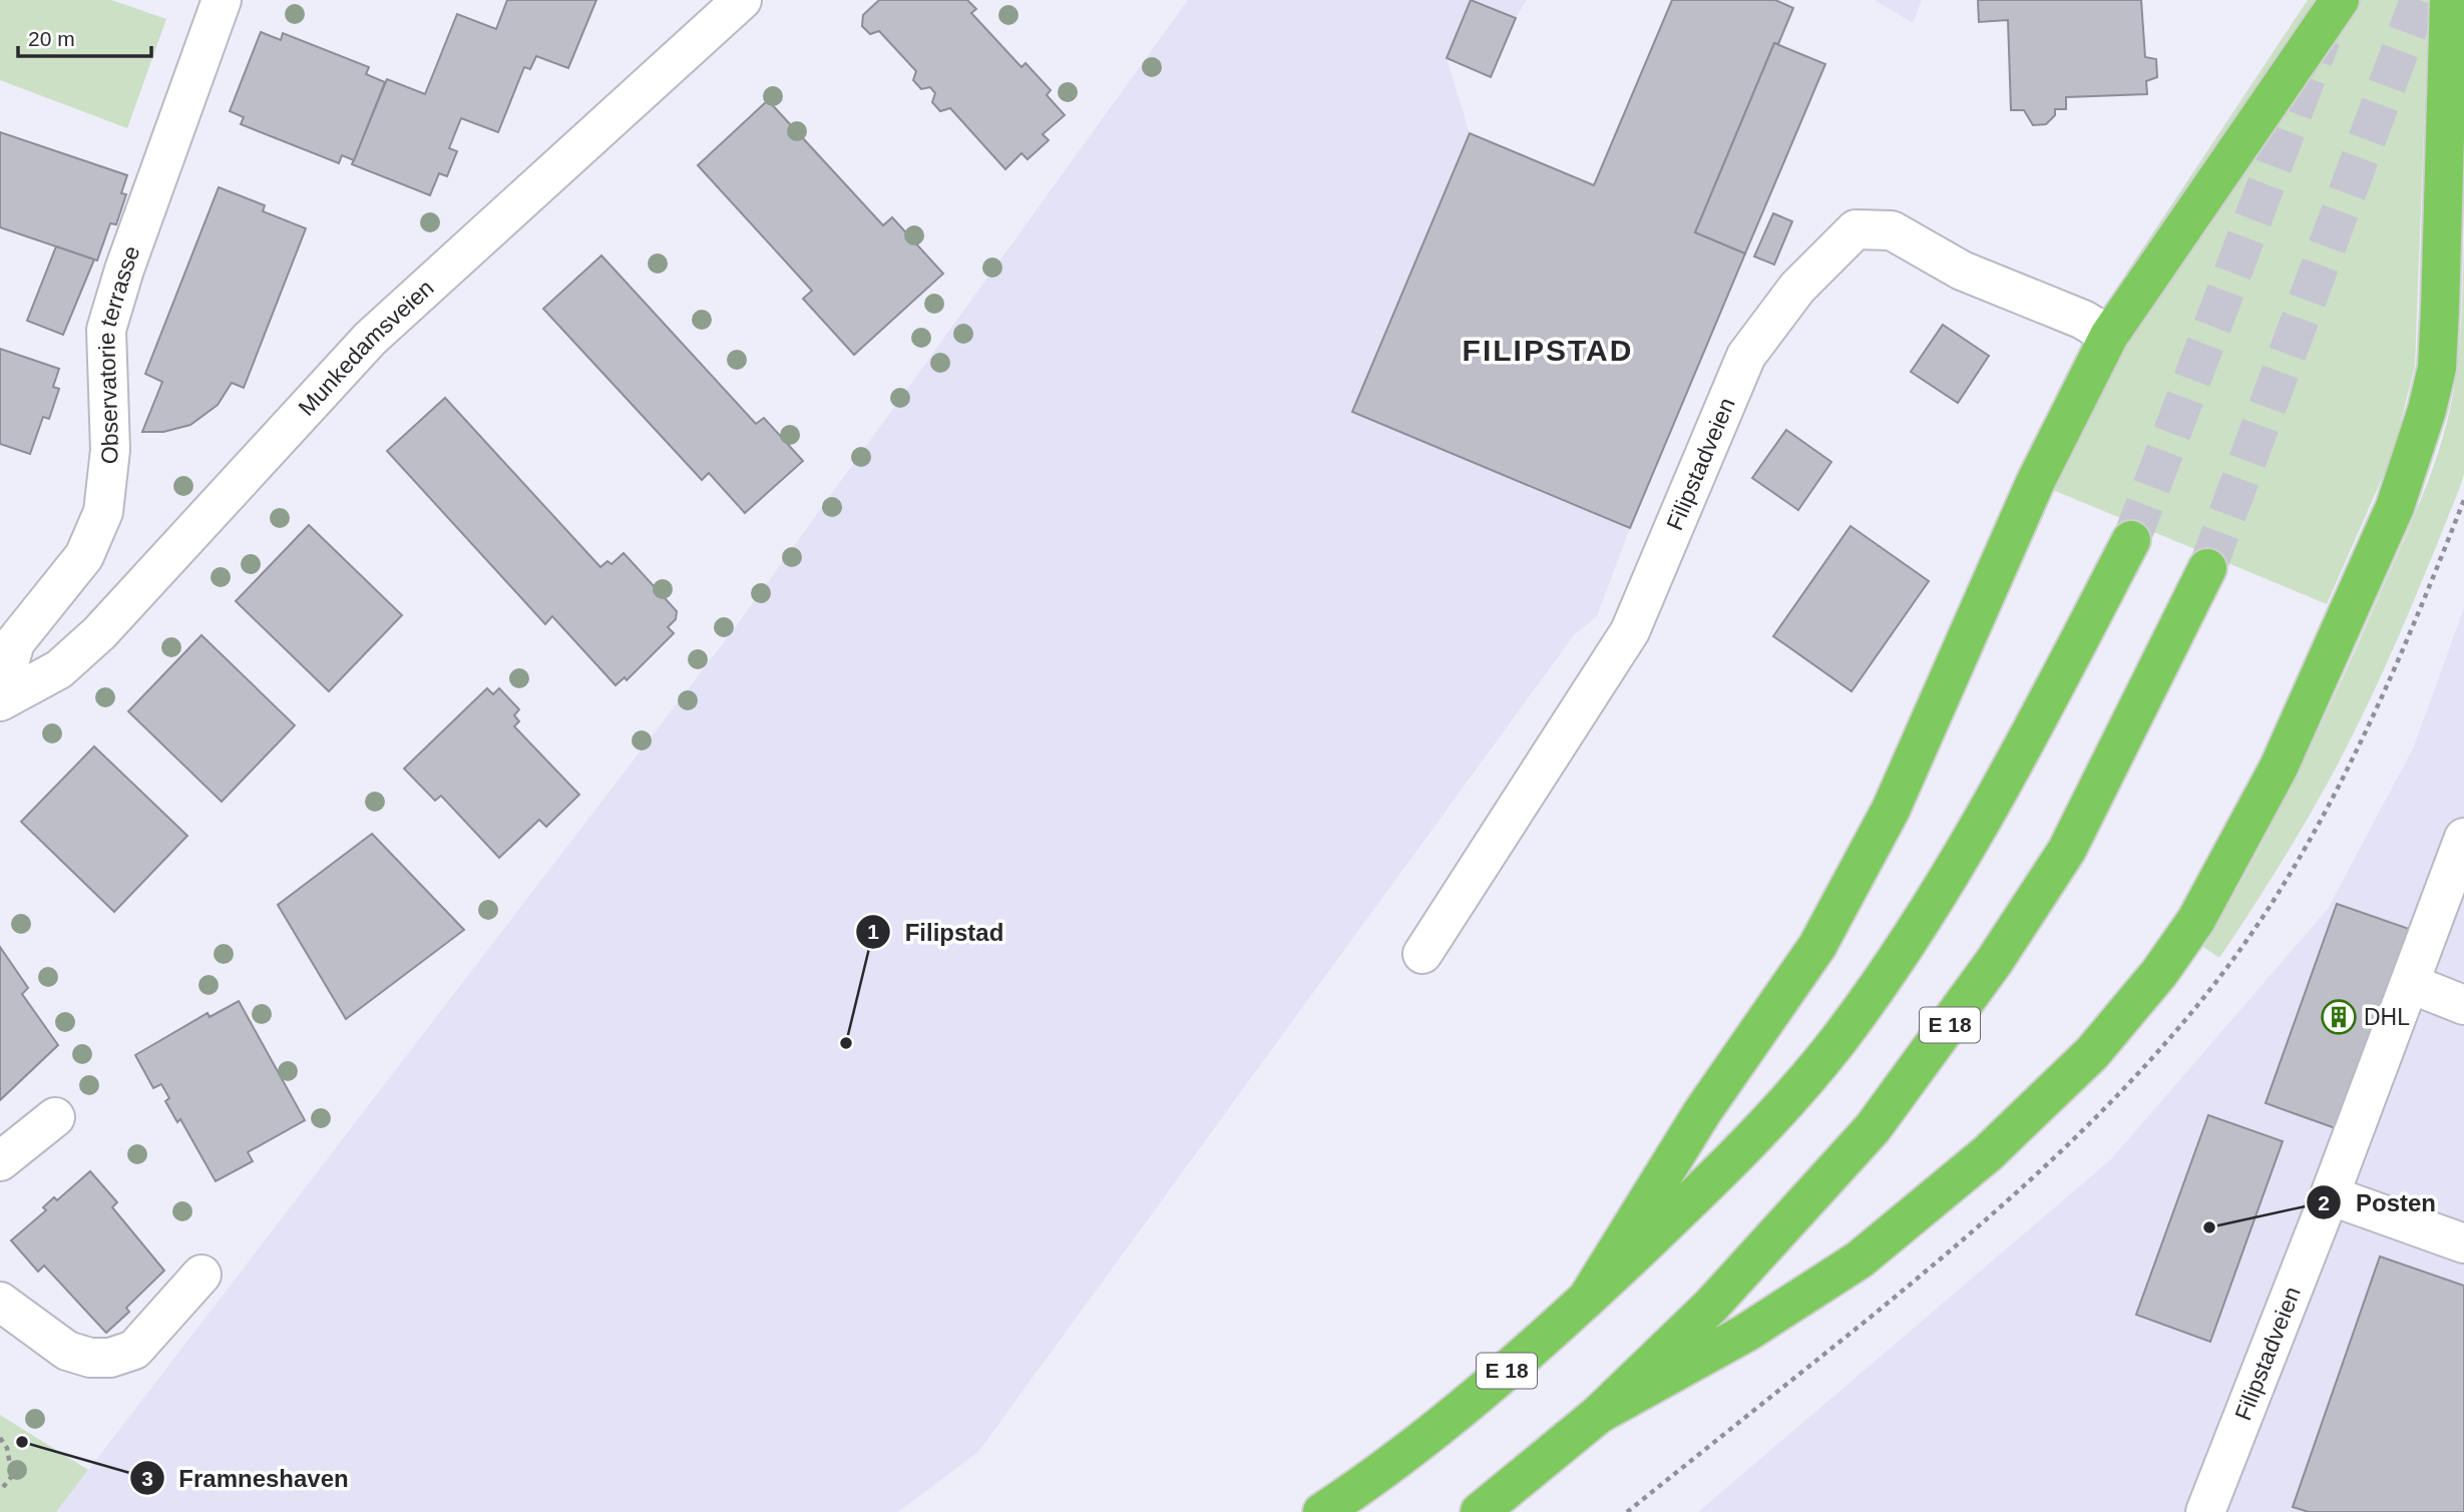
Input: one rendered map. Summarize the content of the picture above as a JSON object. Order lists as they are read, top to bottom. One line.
{"streets":{"highway":["E 18"],"street":["Munkedamsveien","Observatorie terrasse","Filipstadveien"]},"crossings":[["Munkedamsveien","Observatorie terrasse"]],"districts":["FILIPSTAD"],"places":{"building":["DHL"],"other":["Filipstad","Posten","Framneshaven"]},"scale_bar":"20 m"}
